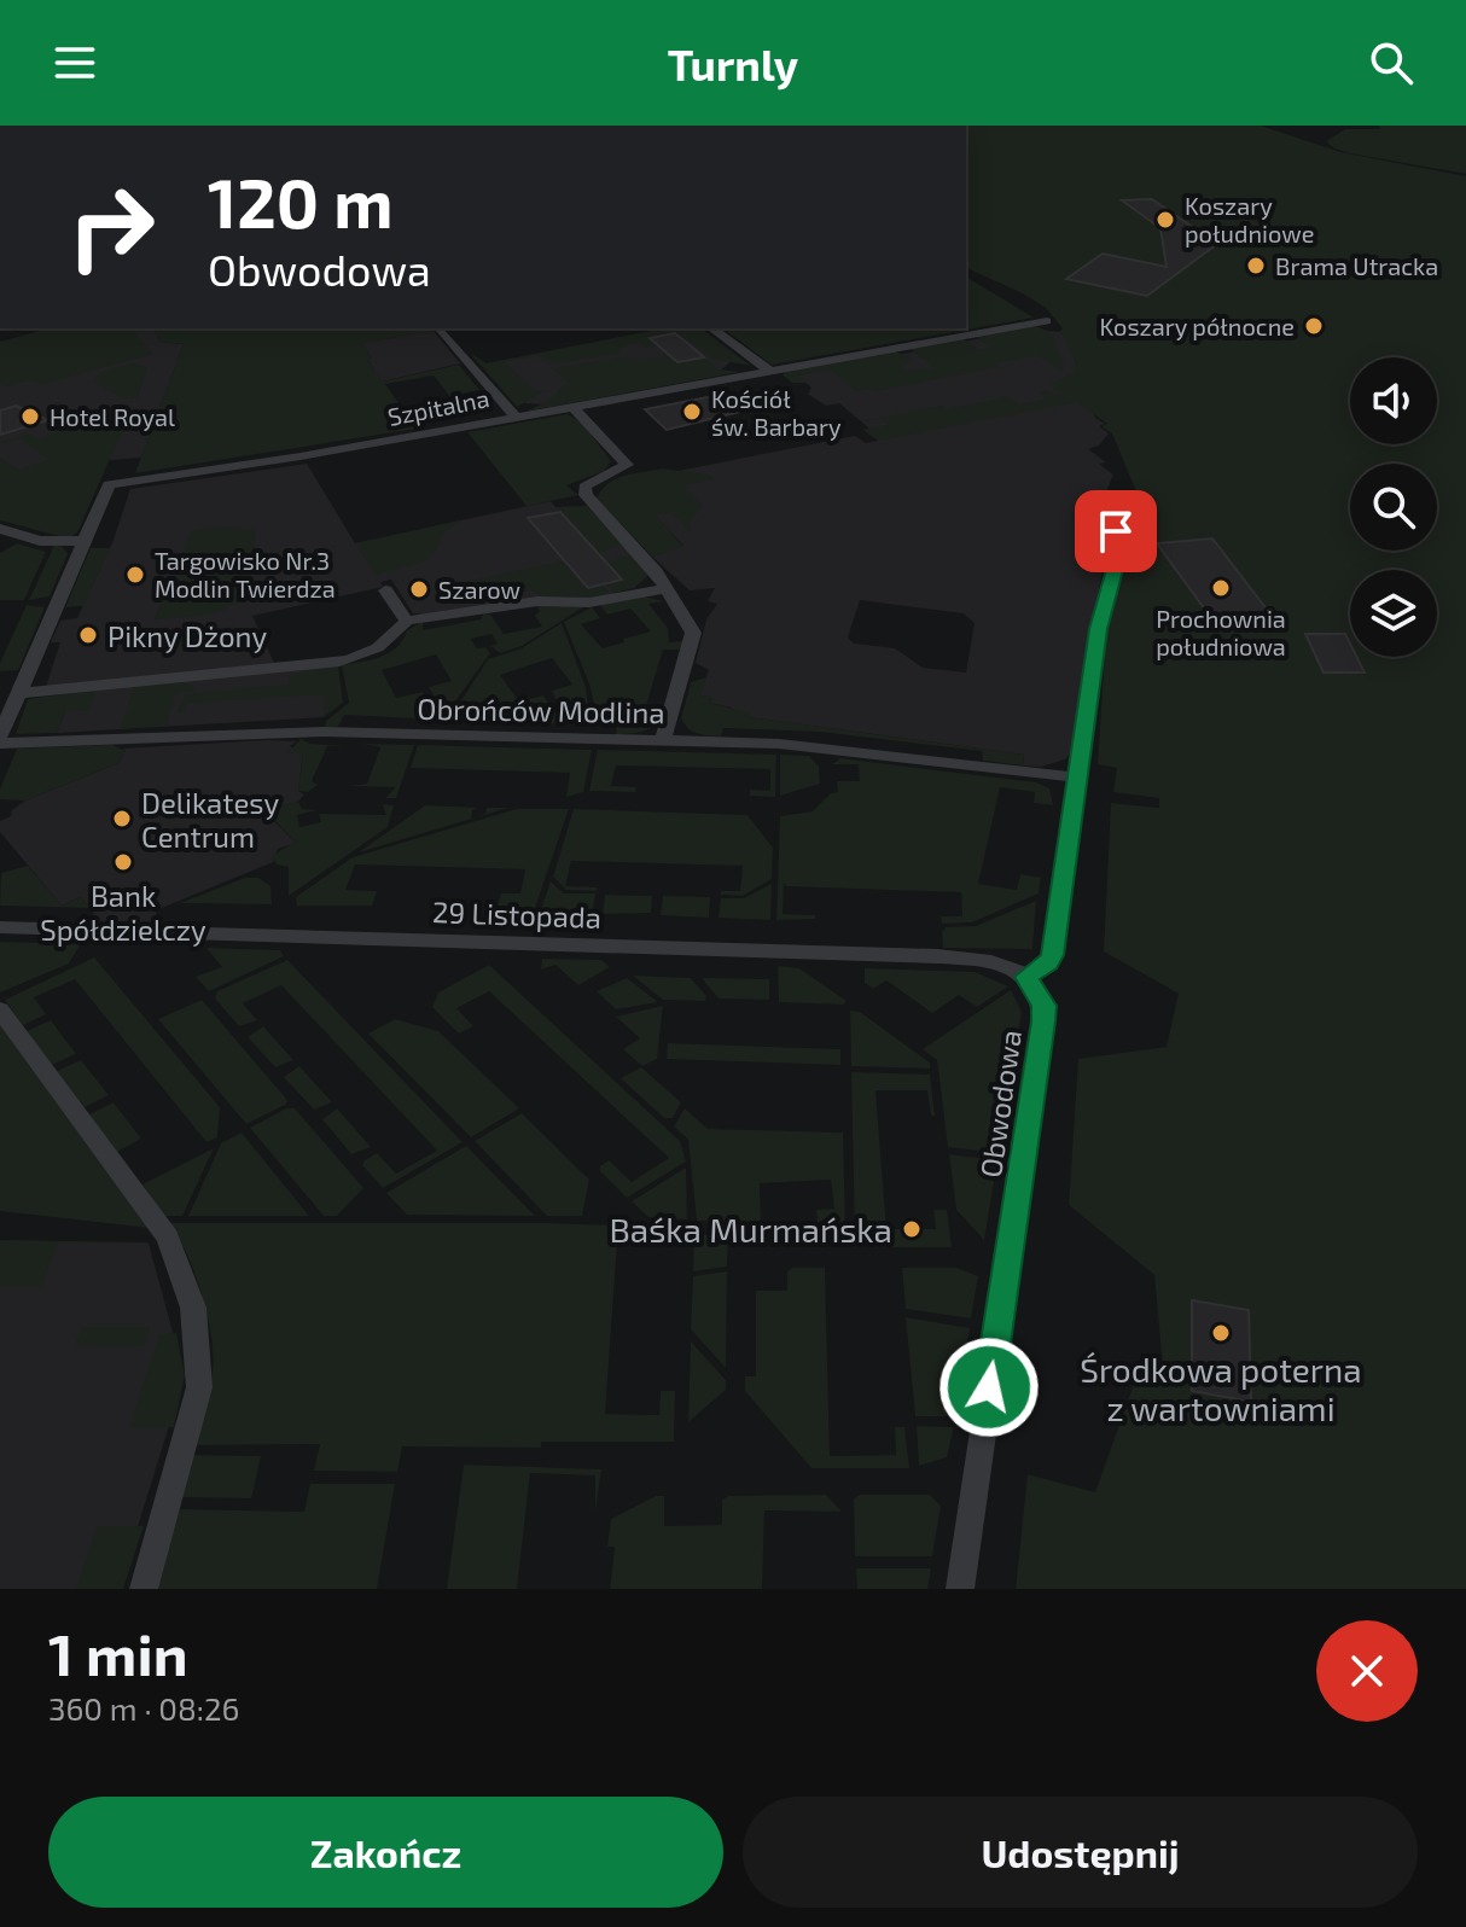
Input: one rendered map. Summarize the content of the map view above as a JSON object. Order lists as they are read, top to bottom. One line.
{"streets":{"street":["Szpitalna","Obrońców Modlina","29 Listopada","Obwodowa"]},"crossings":[["29 Listopada","Obwodowa"]],"places":["Koszary południowe","Brama Utracka","Koszary północne","Kościół św. Barbary","Hotel Royal","Targowisko Nr.3 Modlin Twierdza","Prochownia południowa","Szarow","Pikny Dżony","Delikatesy Centrum","Bank Spółdzielczy","Baśka Murmańska","Środkowa poterna z wartowniami"],"page":{"header":"Turnly","turn":["120 m","Obwodowa"],"heading":["1 min","360 m · 08:26"],"buttons":["Zakończ","Udostępnij"]}}
